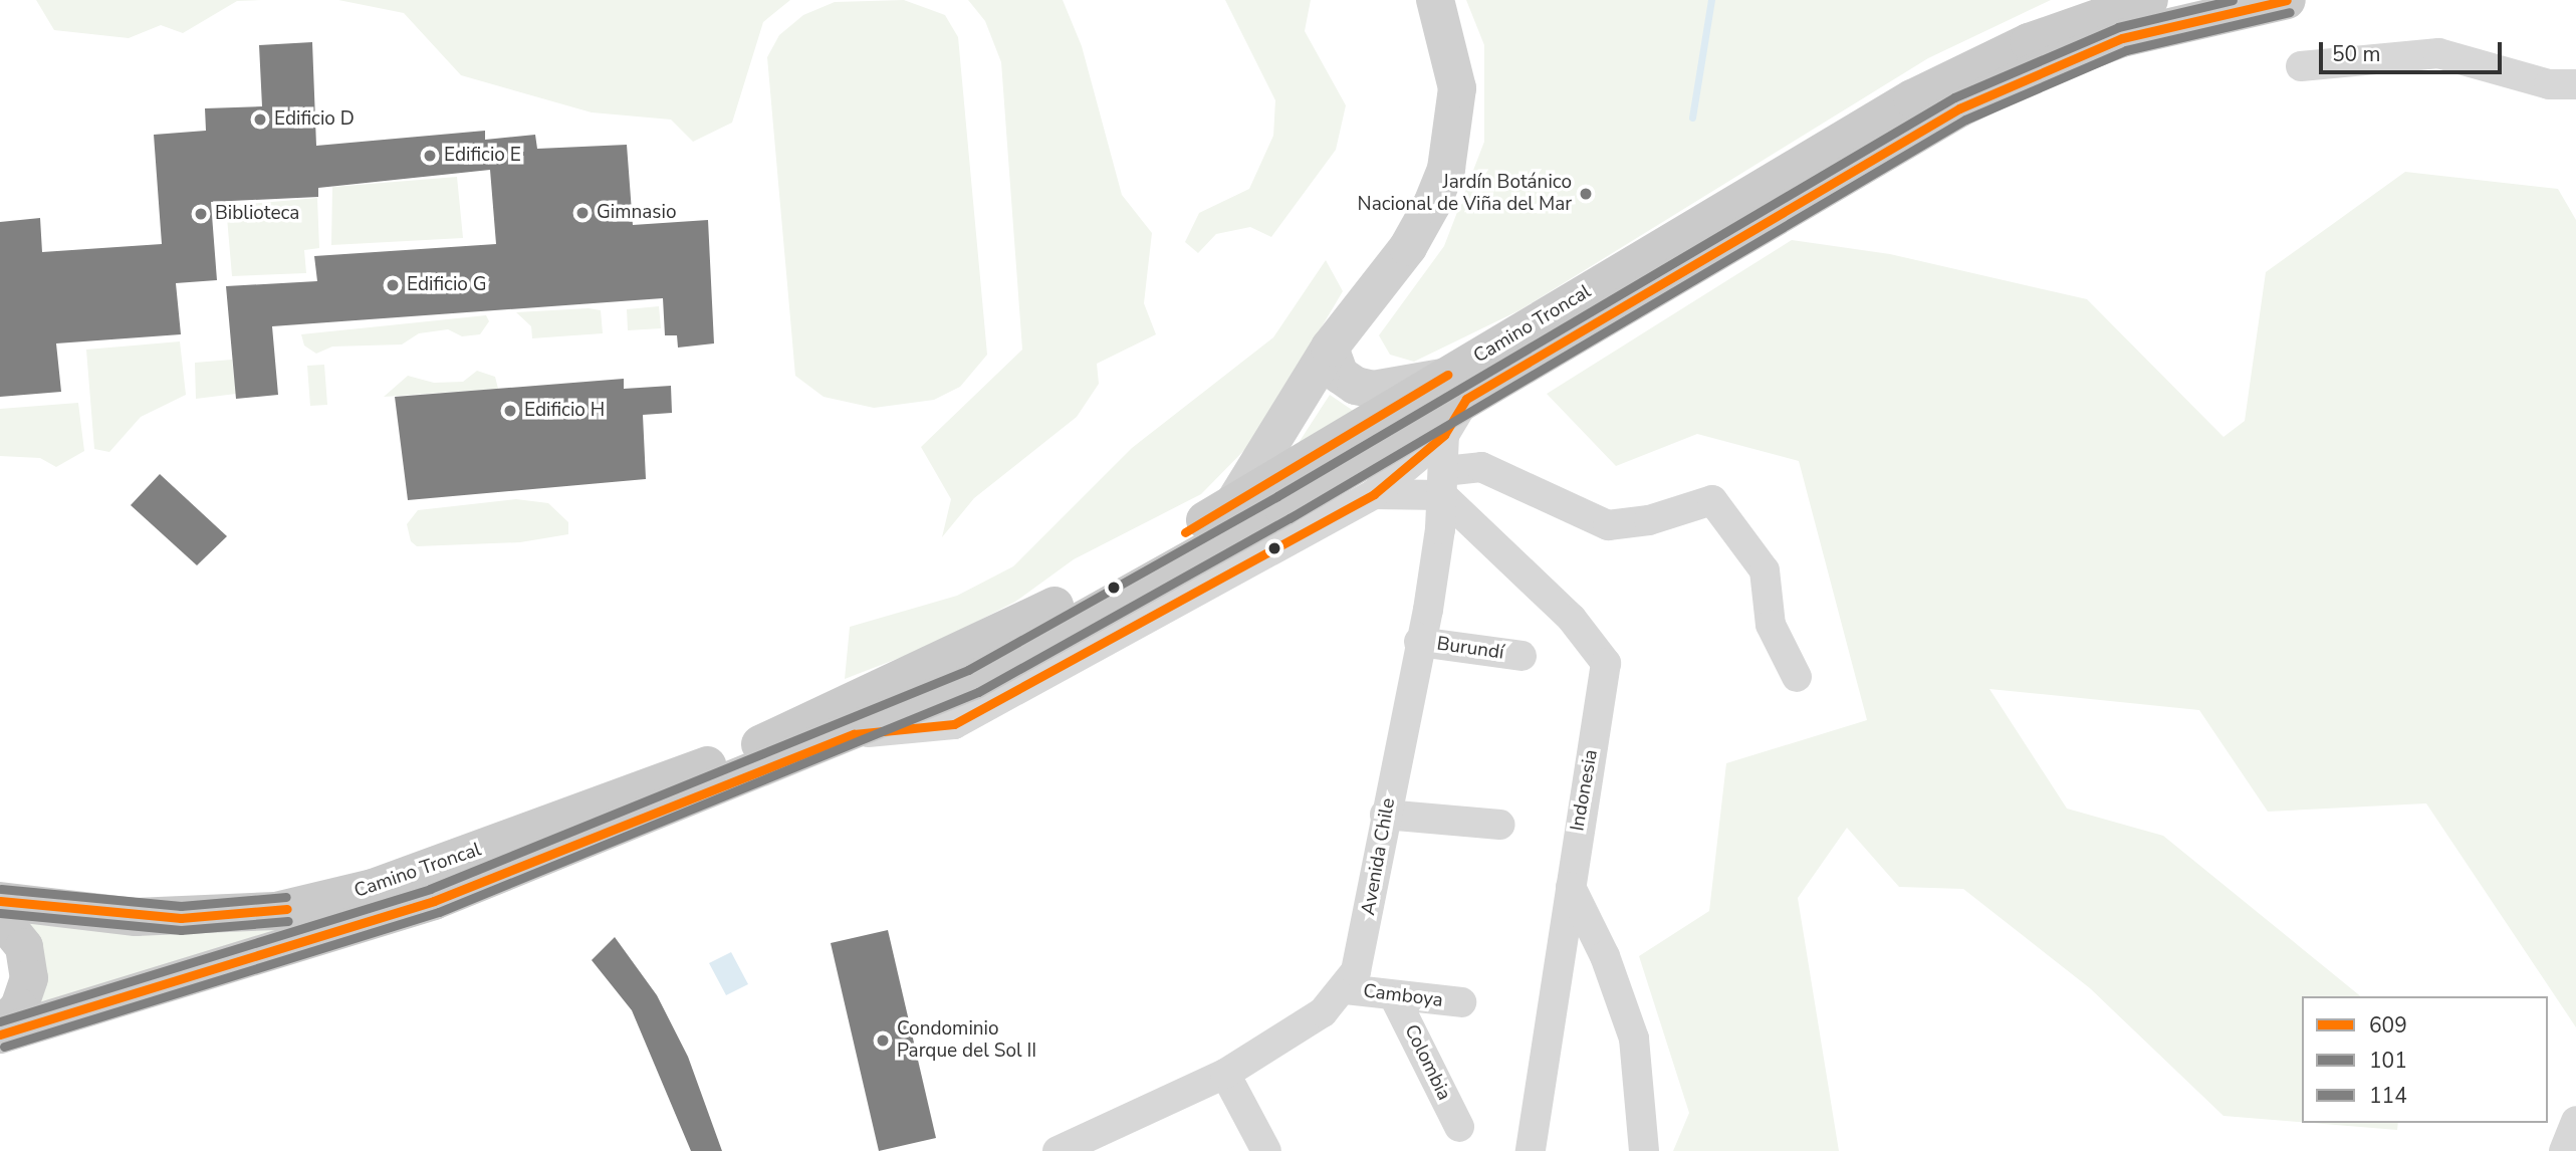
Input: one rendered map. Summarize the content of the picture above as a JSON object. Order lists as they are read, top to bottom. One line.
{"streets":{"main road":["Camino Troncal"],"street":["Burundí","Indonesia","Avenida Chile","Camboya","Colombia"]},"crossings":[["Camino Troncal","Indonesia"],["Camino Troncal","Avenida Chile"],["Burundí","Avenida Chile"],["Indonesia","Avenida Chile"],["Avenida Chile","Camboya"],["Camboya","Colombia"]],"places":["Edificio D","Edificio E","Jardín Botánico Nacional de Viña del Mar","Gimnasio","Biblioteca","Edificio G","Edificio H","Condominio Parque del Sol II"],"lines":["transit line 609","transit line 114","transit line 101"],"legend":["609","101","114"],"scale_bar":"50 m"}
